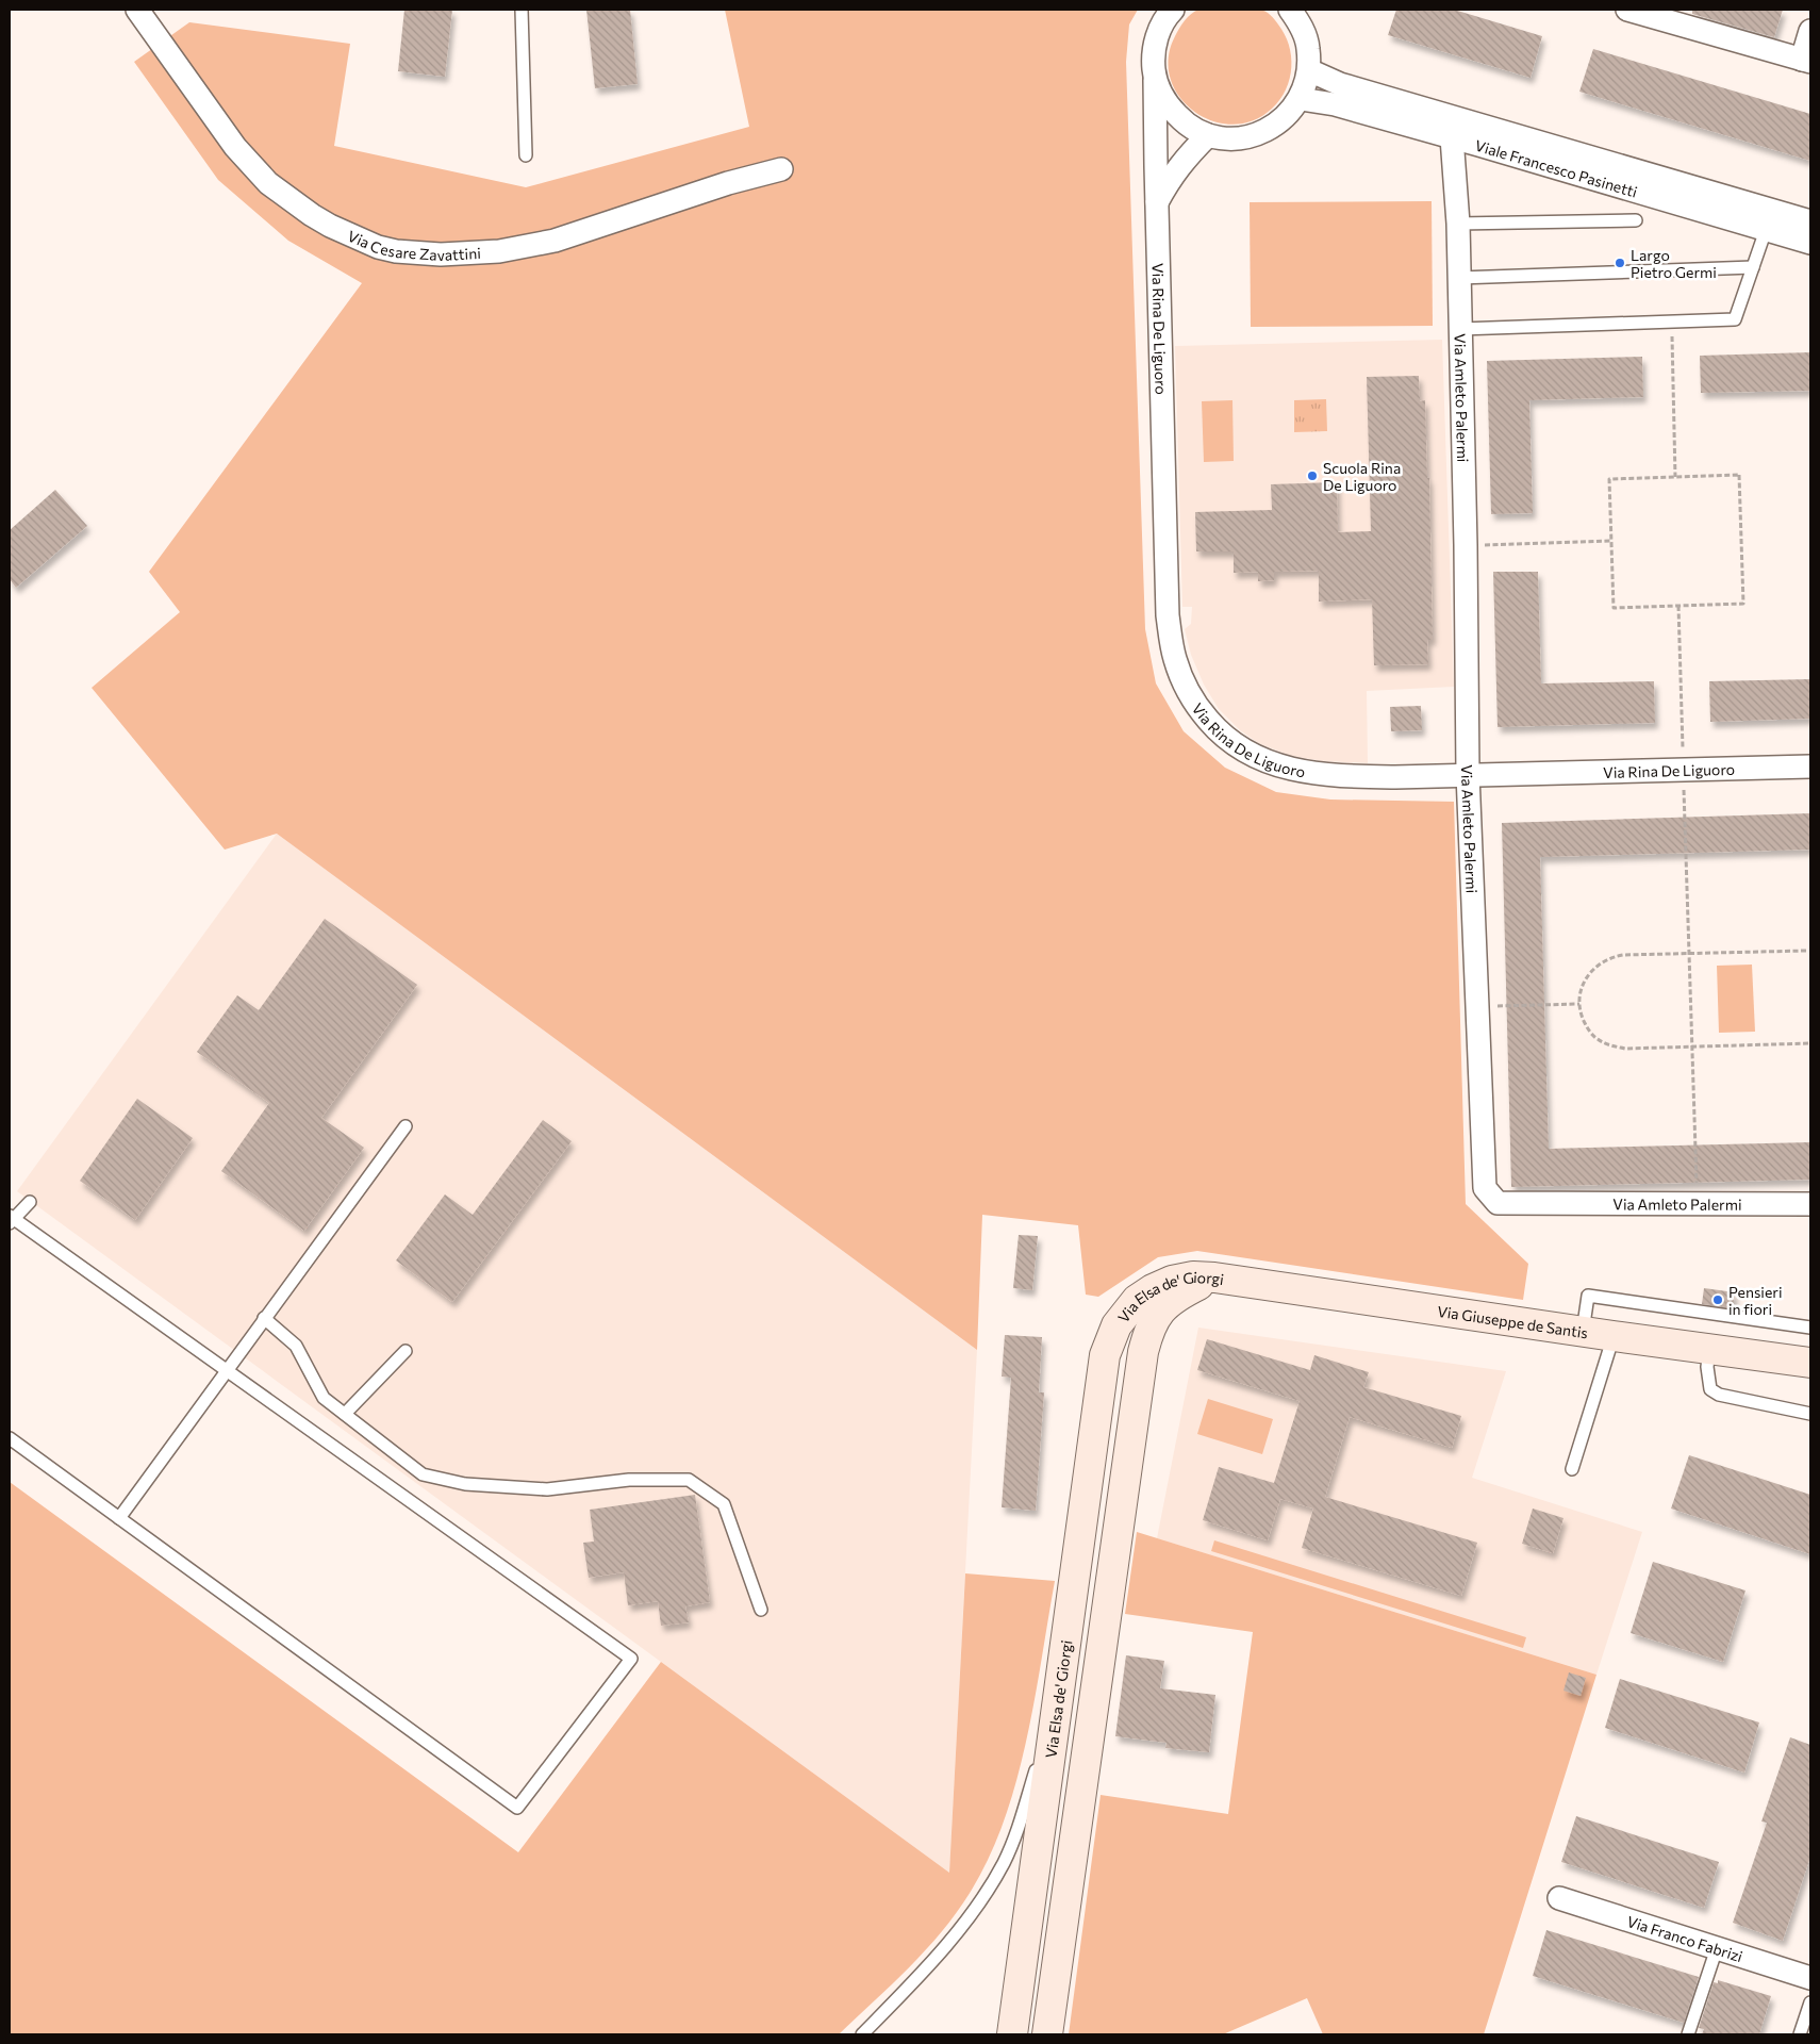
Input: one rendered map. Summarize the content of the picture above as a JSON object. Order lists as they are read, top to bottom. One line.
{"streets":{"main road":["Via Elsa de' Giorgi","Via Giuseppe de Santis"],"street":["Viale Francesco Pasinetti","Via Cesare Zavattini","Via Rina De Liguoro","Via Amleto Palermi","Via Franco Fabrizi"]},"crossings":[["Viale Francesco Pasinetti","Via Amleto Palermi"],["Via Rina De Liguoro","Via Amleto Palermi"],["Via Elsa de' Giorgi","Via Giuseppe de Santis"]],"places":["Largo Pietro Germi","Scuola Rina De Liguoro","Pensieri in fiori"]}
